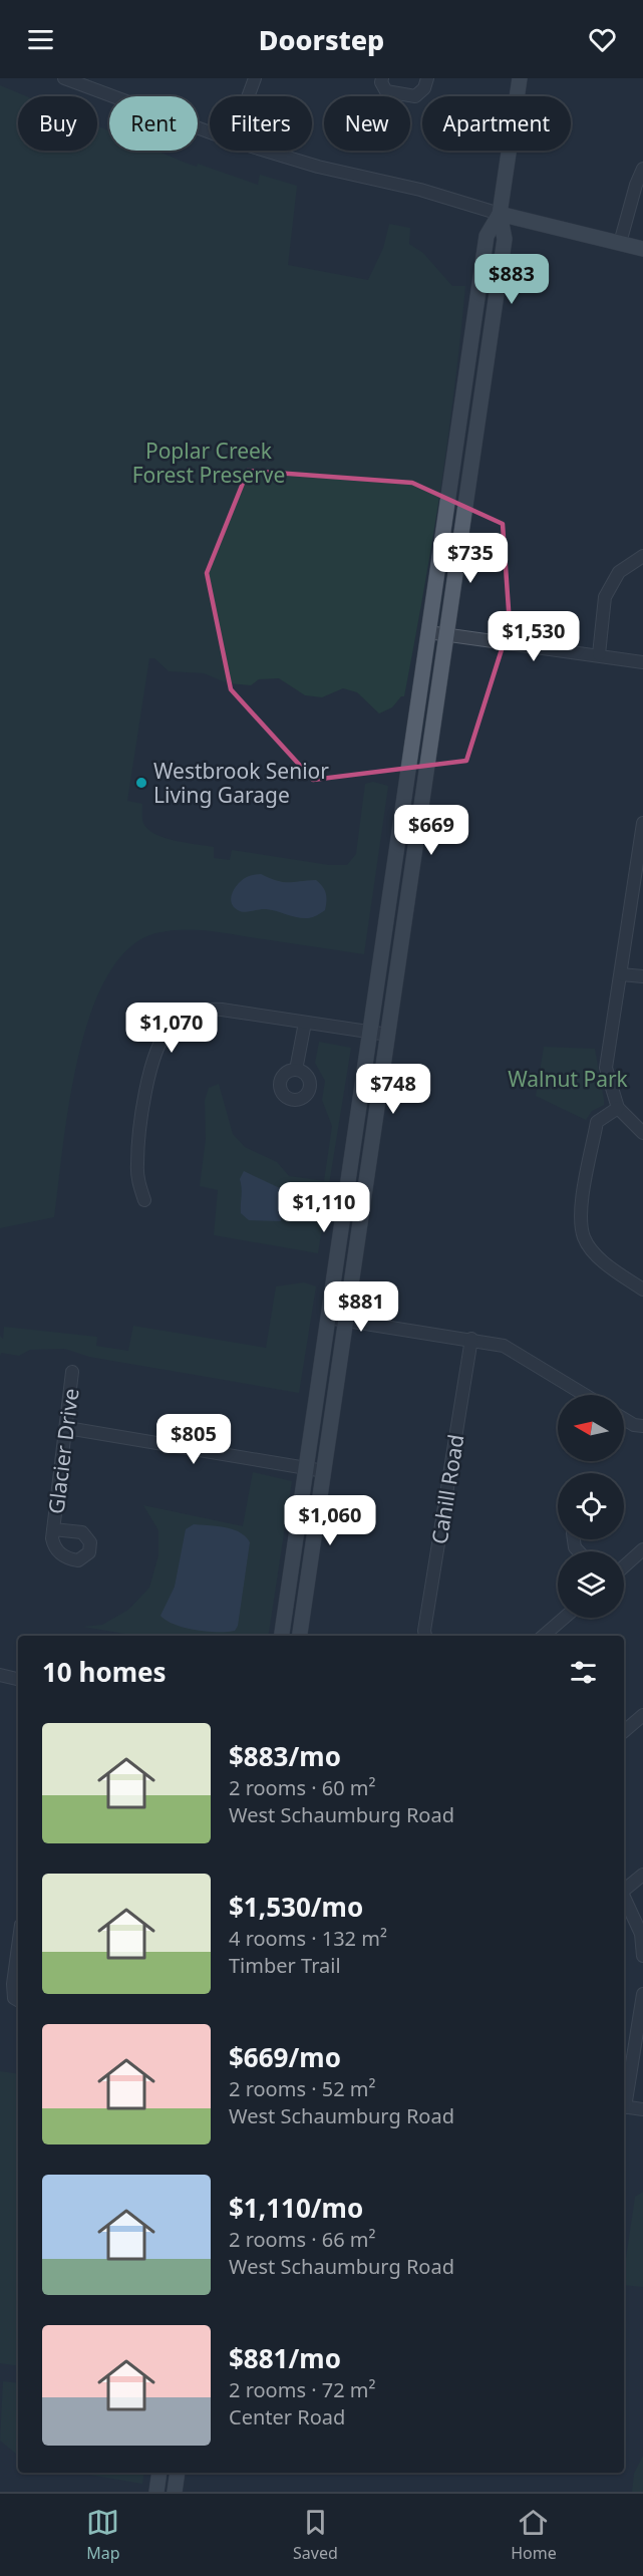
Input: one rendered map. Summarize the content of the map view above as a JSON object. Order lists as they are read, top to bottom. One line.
{"streets":{"street":["Glacier Drive","Cahill Road"]},"parks":["Poplar Creek Forest Preserve","Walnut Park"],"places":["Westbrook Senior Living Garage"],"north":"left","page":{"header":"Doorstep","chip":["Buy","Rent","Filters","New","Apartment"],"price":["$883","$735","$1,530","$669","$1,070","$748","$1,110","$881","$805","$1,060"],"heading":"10 homes","list":[{"name":"$883/mo","note":"2 rooms · 60 m² · West Schaumburg Road"},{"name":"$1,530/mo","note":"4 rooms · 132 m² · Timber Trail"},{"name":"$669/mo","note":"2 rooms · 52 m² · West Schaumburg Road"},{"name":"$1,110/mo","note":"2 rooms · 66 m² · West Schaumburg Road"},{"name":"$881/mo","note":"2 rooms · 72 m² · Center Road"}],"tabs":["Map","Saved","Home"]}}
